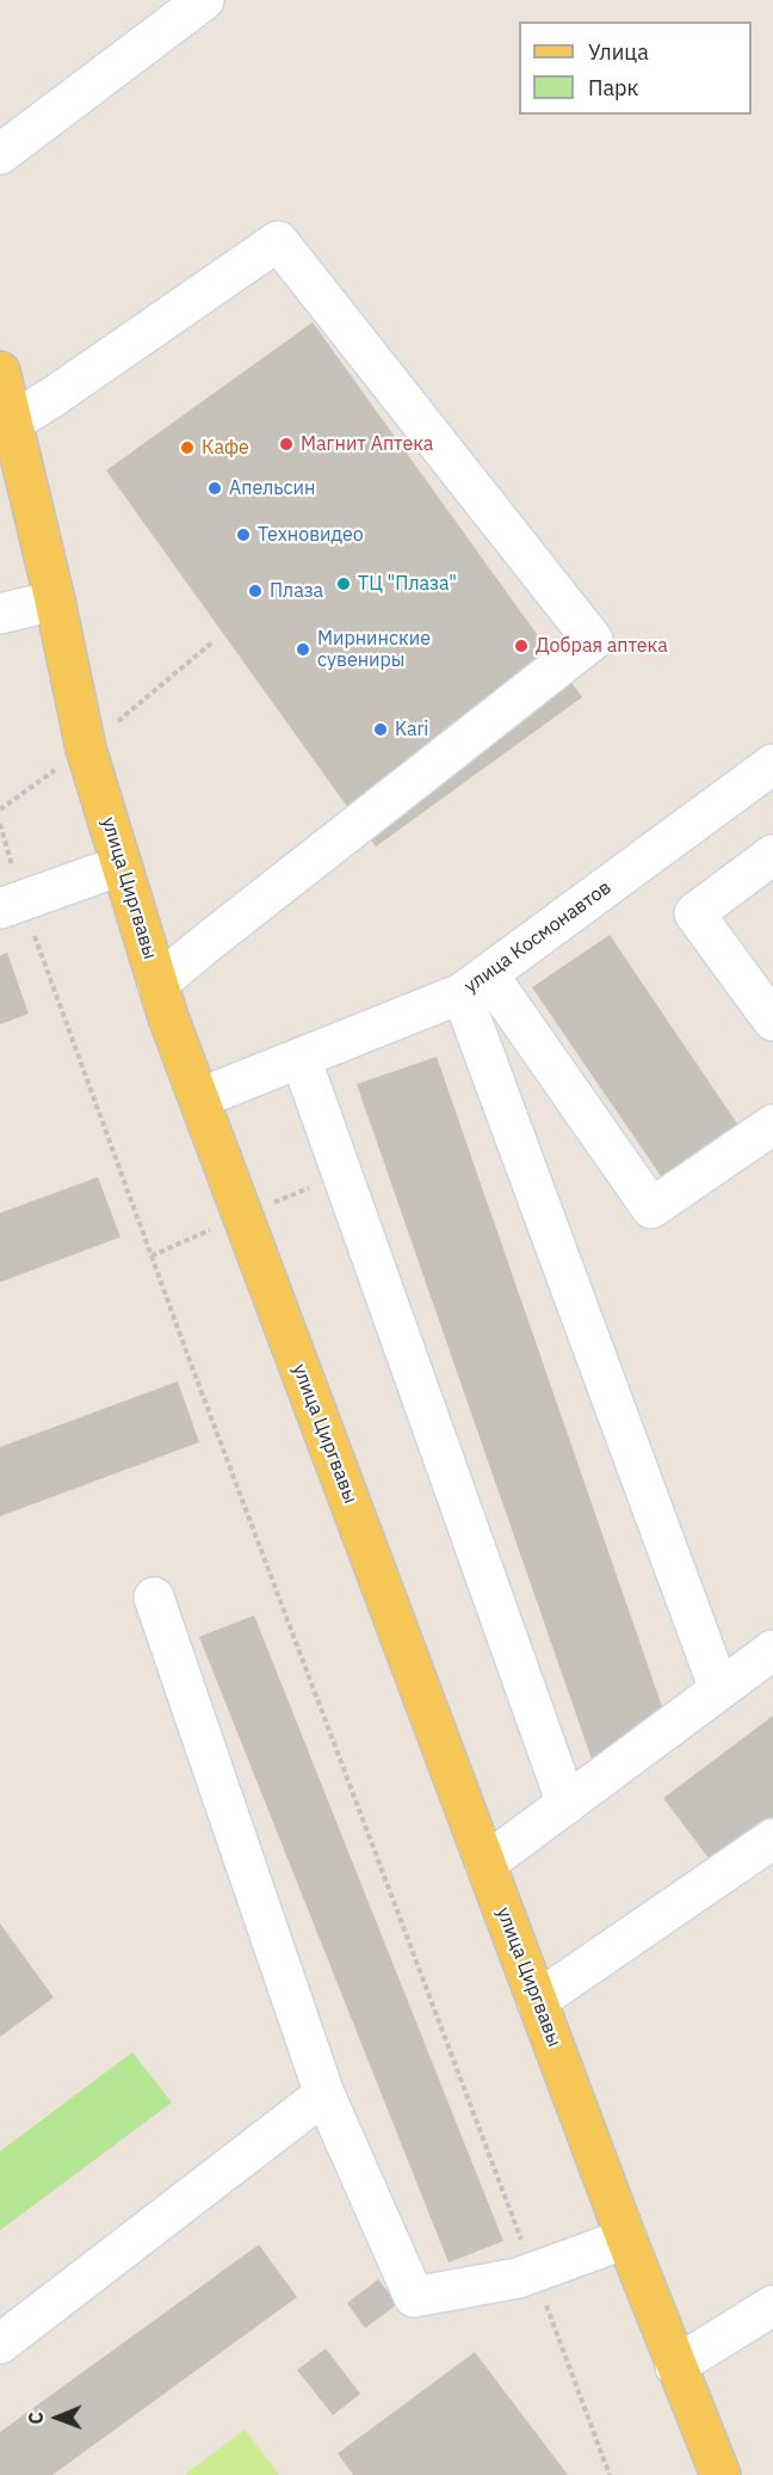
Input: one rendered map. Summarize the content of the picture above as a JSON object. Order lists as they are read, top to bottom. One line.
{"streets":{"main road":["улица Циргвавы"],"street":["улица Космонавтов"]},"crossings":[["улица Циргвавы","улица Космонавтов"]],"places":["Магнит Аптека","Кафе","Апельсин","Техновидео","ТЦ \"Плаза\"","Плаза","Добрая аптека","Мирнинские сувениры","Kari"],"legend":["Улица","Парк"],"north":"left"}
